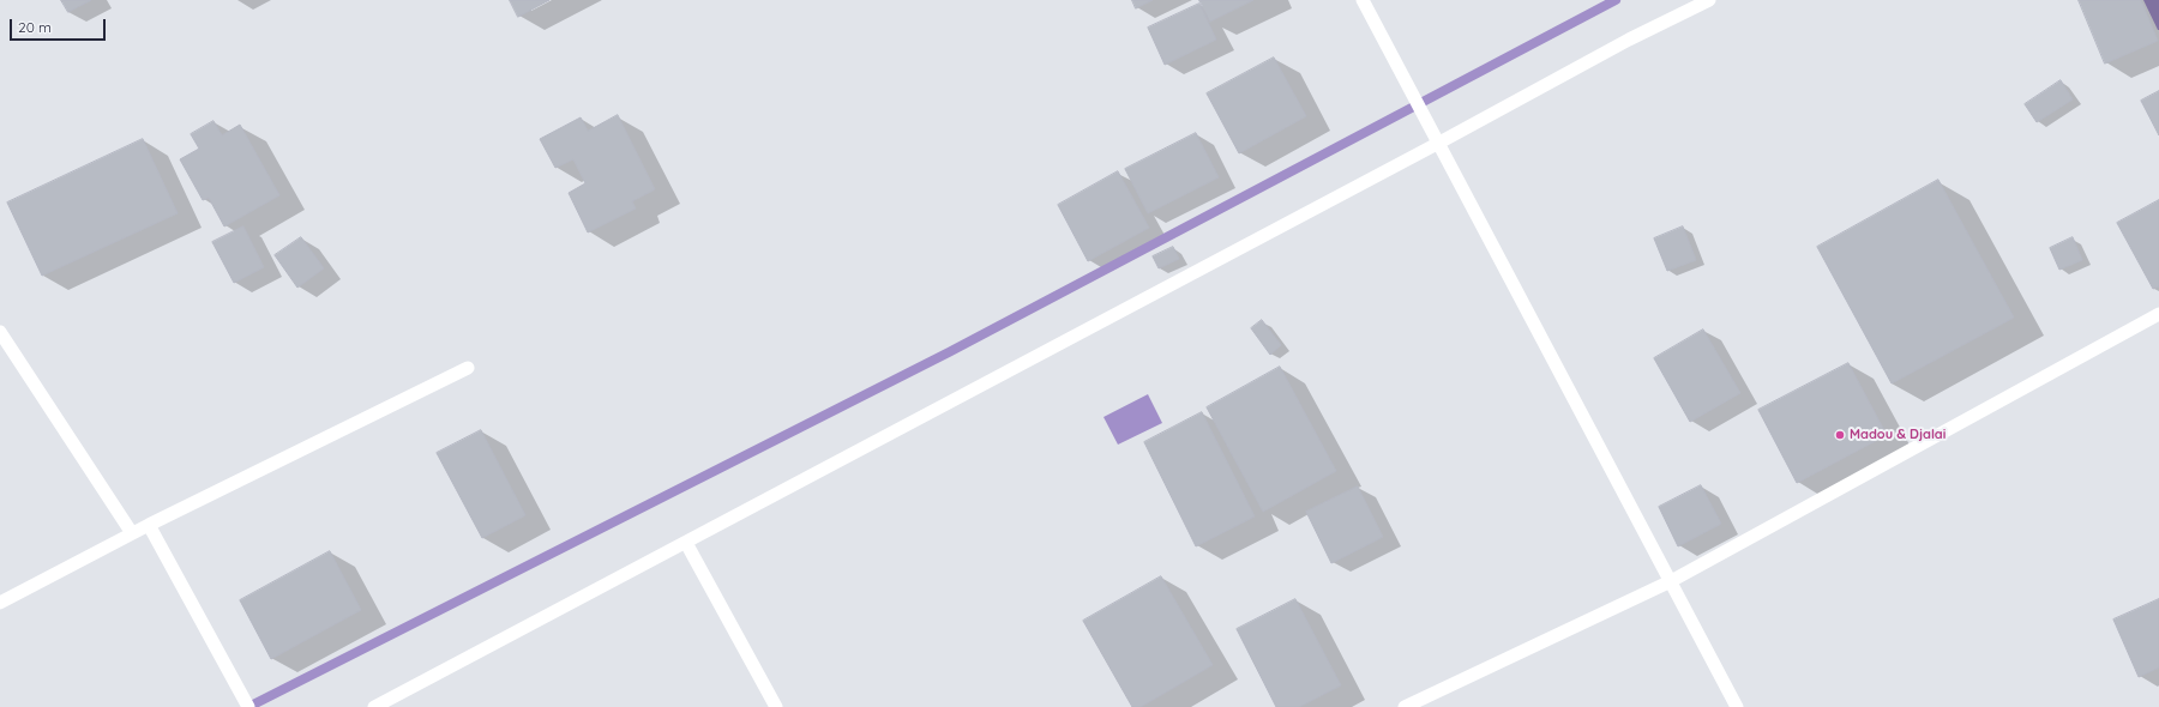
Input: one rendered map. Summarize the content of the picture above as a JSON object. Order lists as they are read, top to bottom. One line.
{"places":["Madou & Djalai"],"scale_bar":"20 m"}
